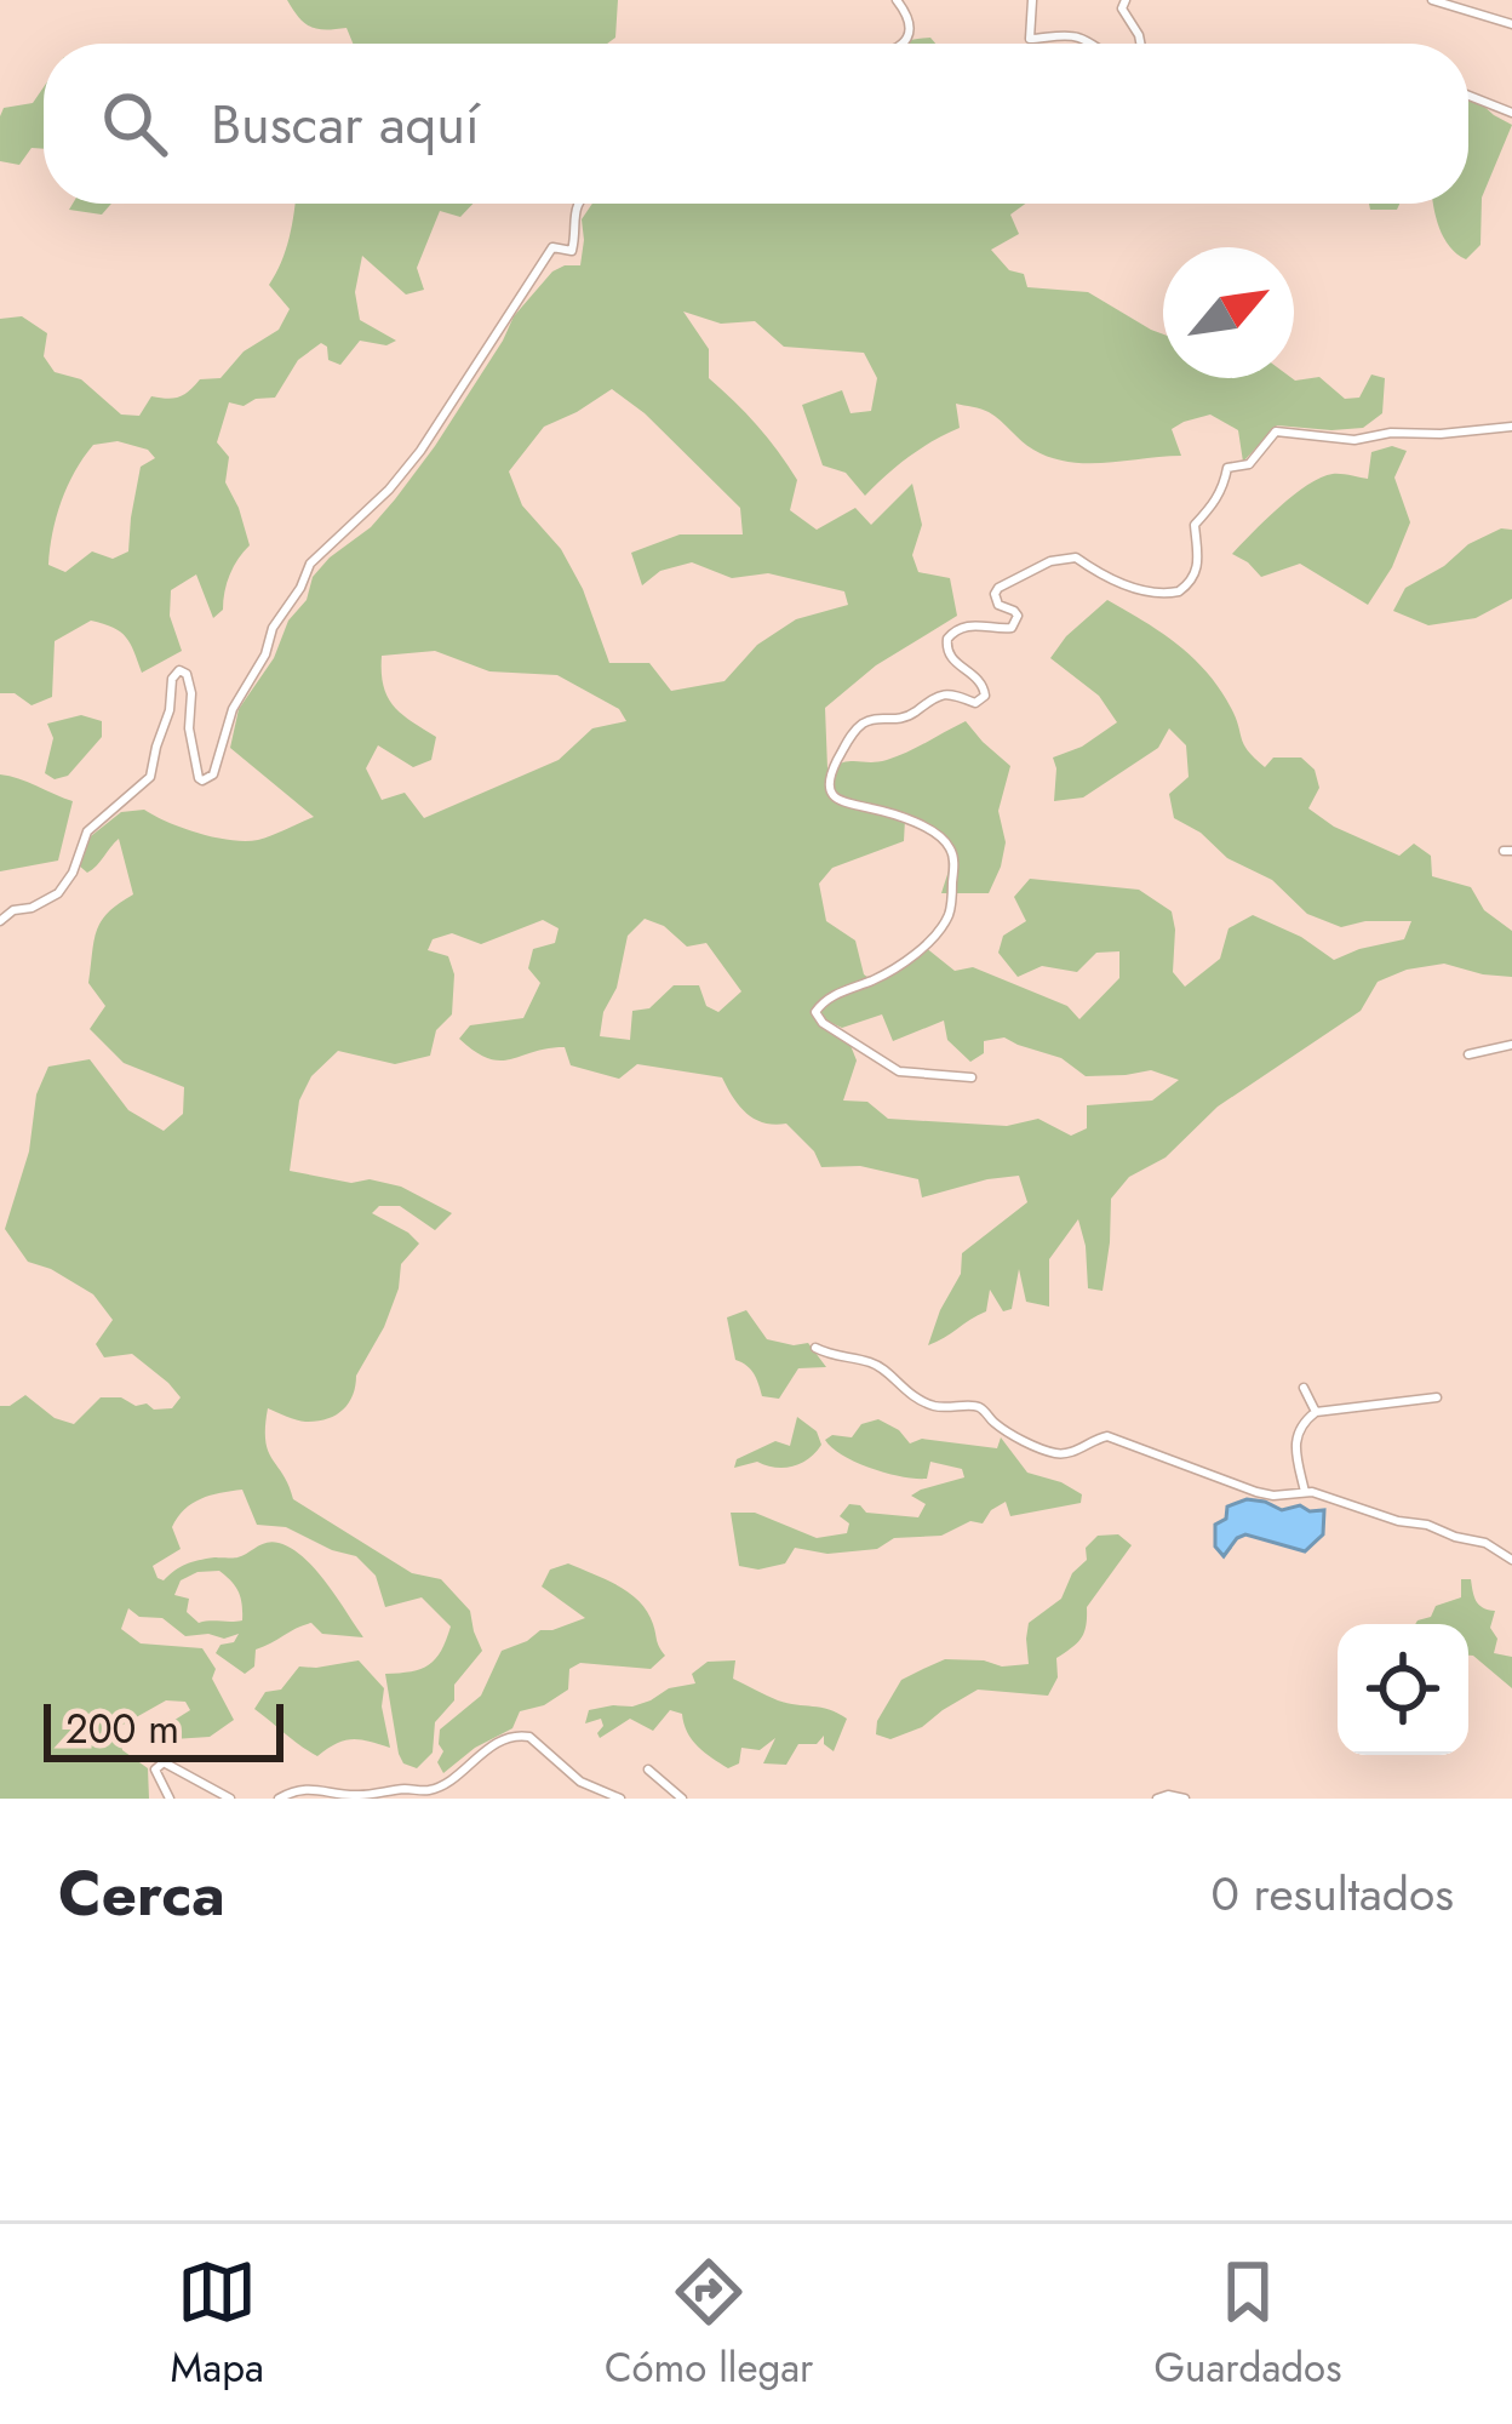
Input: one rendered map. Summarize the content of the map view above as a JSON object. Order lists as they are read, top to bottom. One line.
{"scale_bar":"200 m","north":"top right","page":{"search":"Buscar aquí","scale":"200 m","heading":["Cerca","0 resultados"],"nav":["Mapa","Cómo llegar","Guardados"]}}
